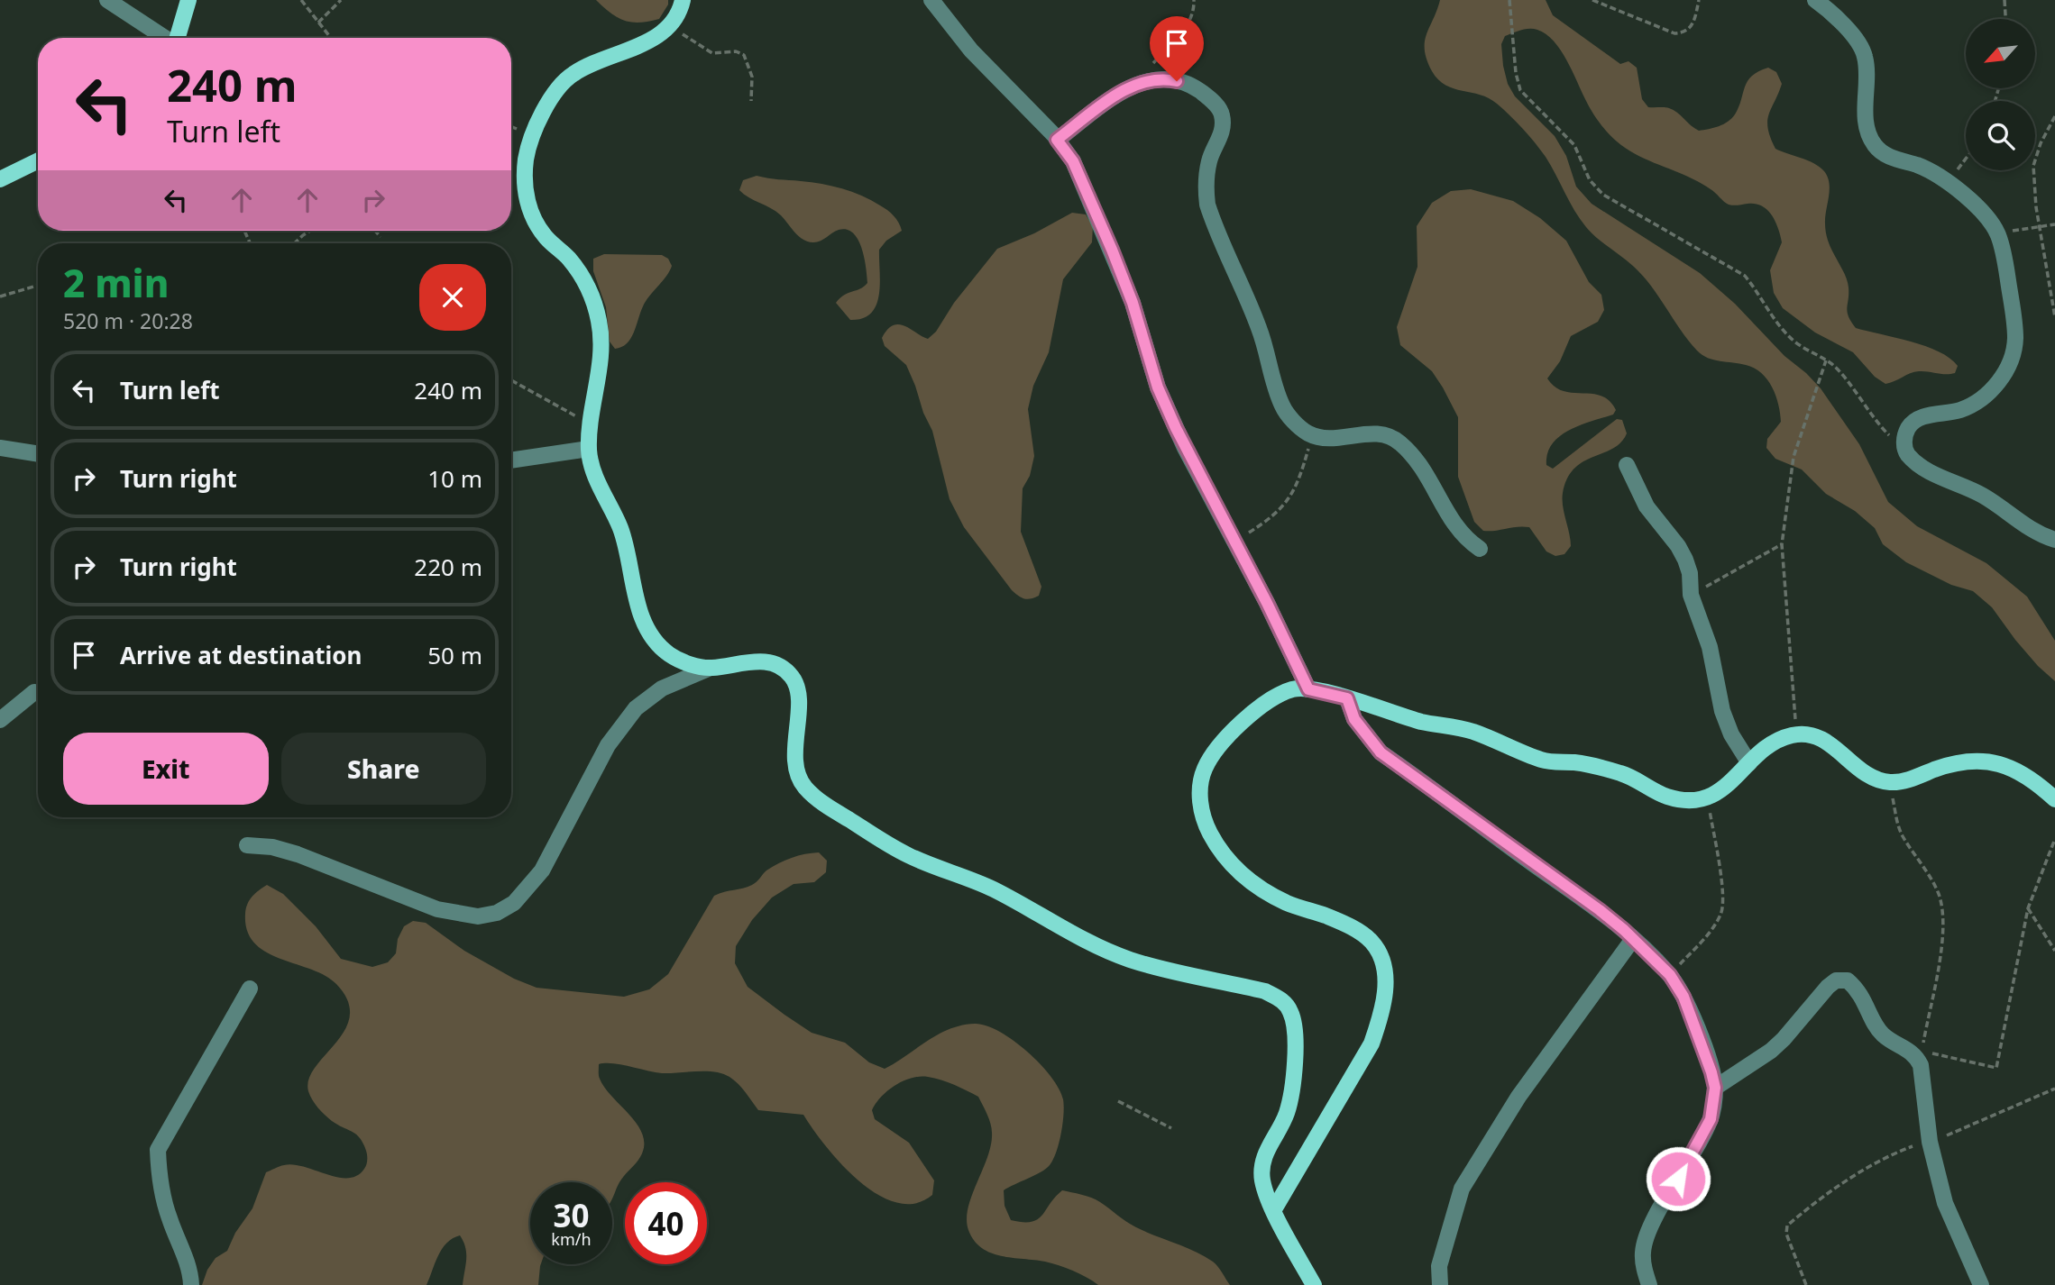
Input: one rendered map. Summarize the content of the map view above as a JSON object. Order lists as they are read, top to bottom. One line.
{"north":"bottom left","page":{"turn":["240 m","Turn left"],"heading":["2 min","520 m · 20:28"],"list":[{"name":"Turn left","value":"240 m"},{"name":"Turn right","value":"10 m"},{"name":"Turn right","value":"220 m"},{"name":"Arrive at destination","value":"50 m"}],"buttons":["Exit","Share"],"speed":"30 km/h","limit":"40"}}
